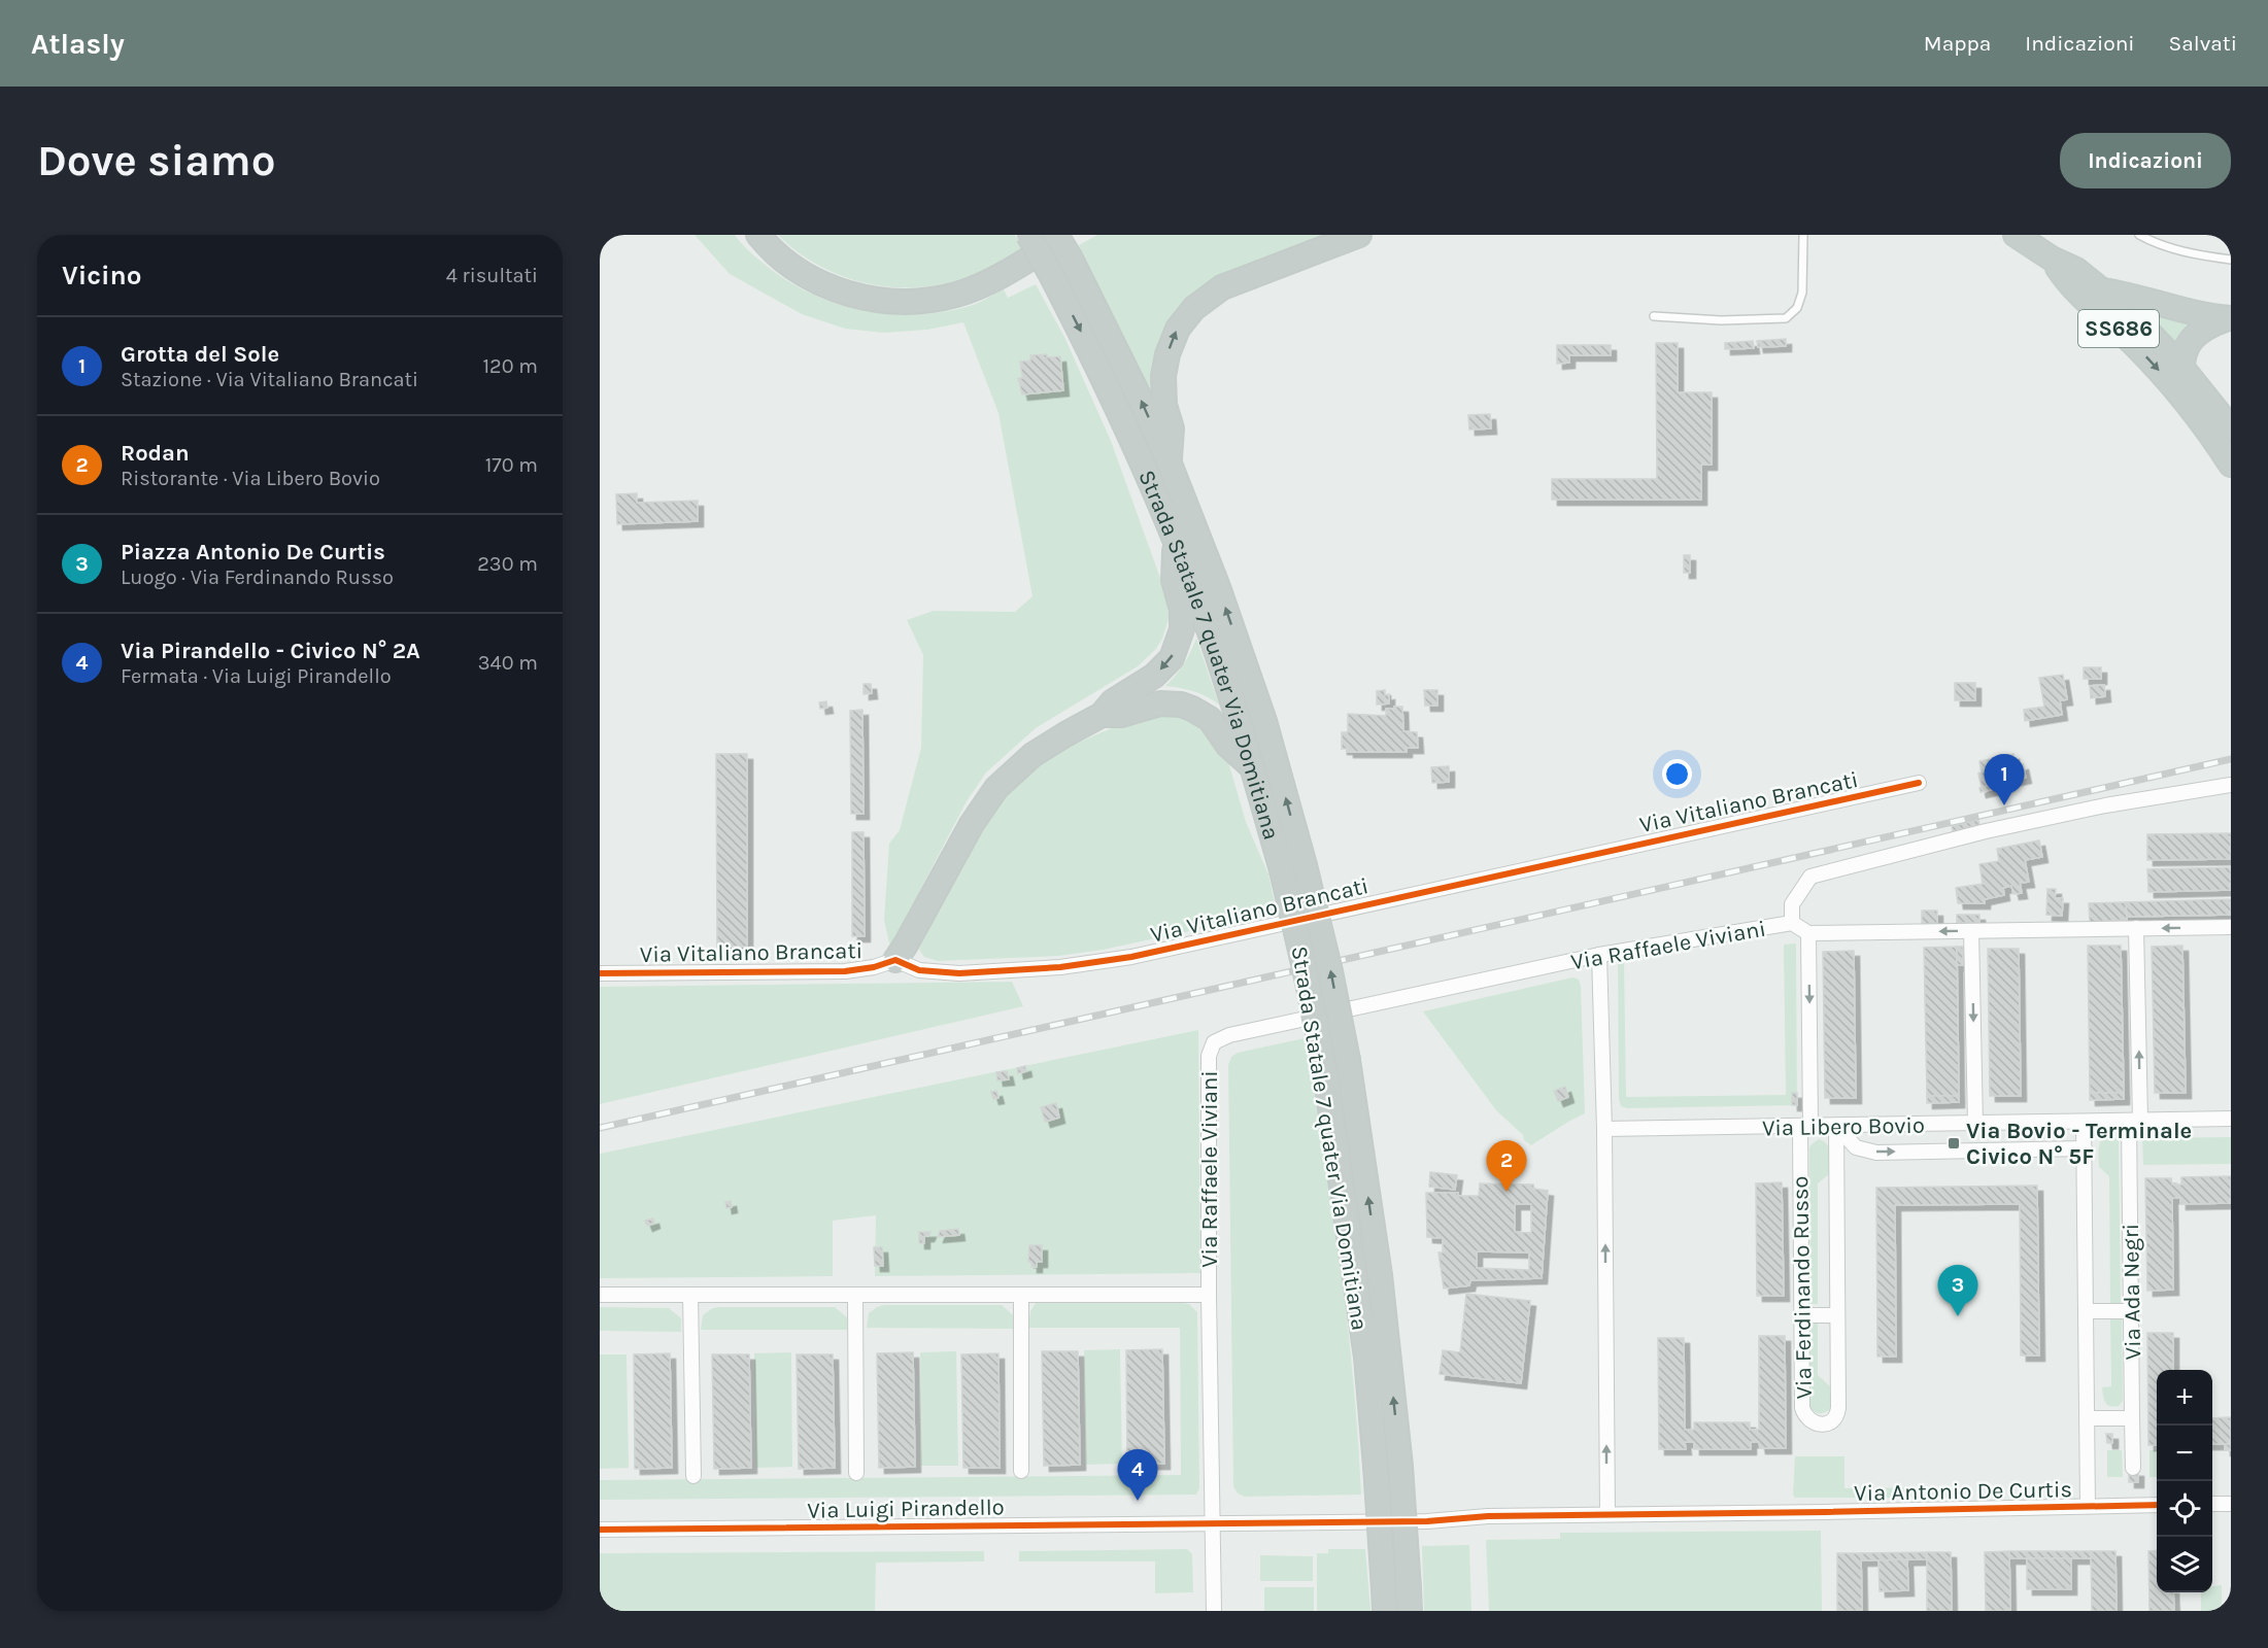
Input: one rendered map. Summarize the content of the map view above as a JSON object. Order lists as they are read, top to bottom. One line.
{"streets":{"highway":["SS686","Strada Statale 7 quater Via Domitiana"],"street":["Via Vitaliano Brancati","Via Raffaele Viviani","Via Libero Bovio","Via Ferdinando Russo","Via Ada Negri","Via Antonio De Curtis","Via Luigi Pirandello"]},"crossings":[["Via Raffaele Viviani","Via Ferdinando Russo"],["Via Raffaele Viviani","Via Luigi Pirandello"],["Via Libero Bovio","Via Ferdinando Russo"],["Via Libero Bovio","Via Ada Negri"],["Via Ada Negri","Via Antonio De Curtis"],["Via Antonio De Curtis","Via Luigi Pirandello"]],"places":{"transit":["Via Bovio - Terminale Civico N° 5F"]},"page":{"header":"Atlasly","nav":["Mappa","Indicazioni","Salvati"],"buttons":"Indicazioni","title":"Dove siamo","heading":["Vicino","4 risultati"],"list":[{"mark":"1","name":"Grotta del Sole","note":"Stazione · Via Vitaliano Brancati","value":"120 m"},{"mark":"2","name":"Rodan","note":"Ristorante · Via Libero Bovio","value":"170 m"},{"mark":"3","name":"Piazza Antonio De Curtis","note":"Luogo · Via Ferdinando Russo","value":"230 m"},{"mark":"4","name":"Via Pirandello - Civico N° 2A","note":"Fermata · Via Luigi Pirandello","value":"340 m"}],"pins":["1","2","3","4"],"map_buttons":["+","−"]}}
